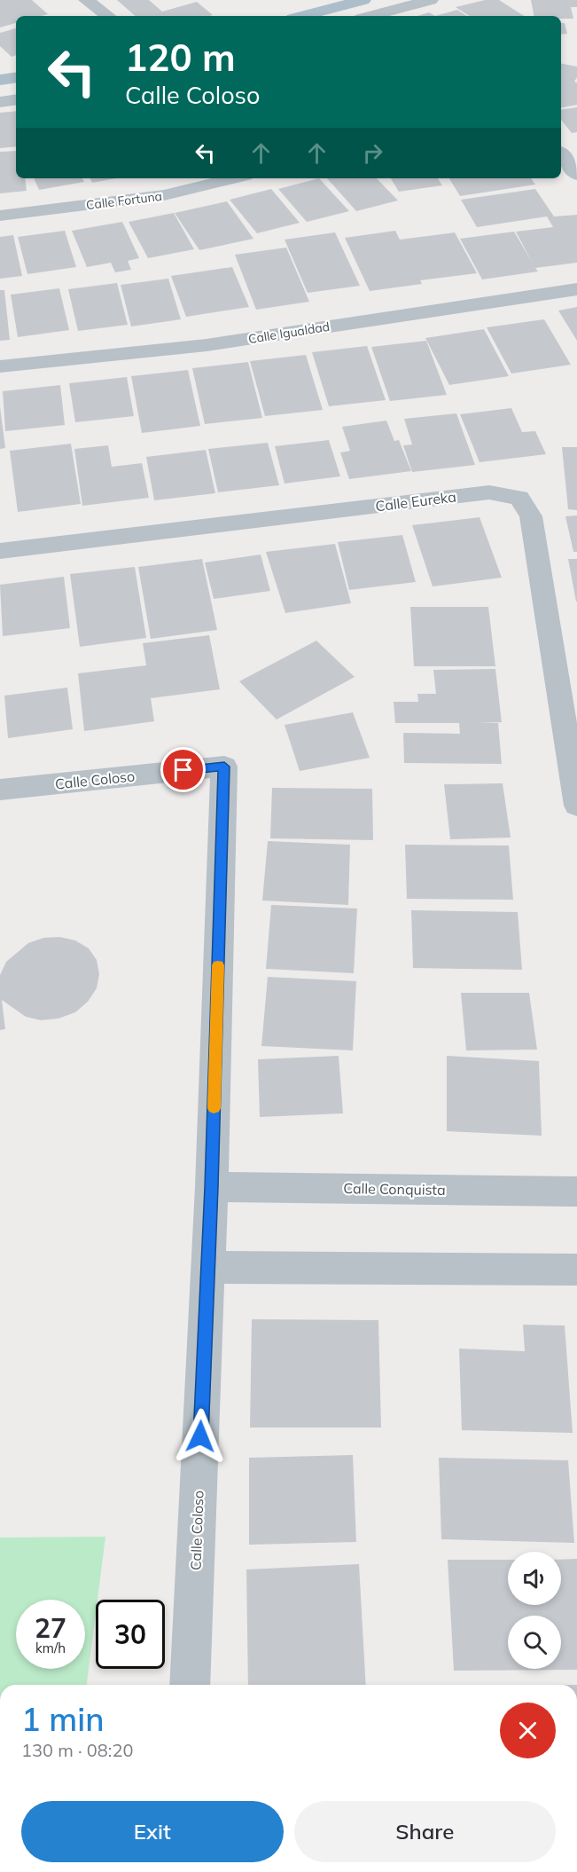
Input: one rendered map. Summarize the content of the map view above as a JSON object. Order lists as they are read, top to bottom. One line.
{"streets":{"street":["Calle Fortuna","Calle Igualdad","Calle Eureka","Calle Coloso","Calle Conquista"]},"crossings":[["Calle Coloso","Calle Conquista"]],"page":{"turn":["120 m","Calle Coloso"],"speed":"27 km/h","limit":"30","heading":["1 min","130 m · 08:20"],"buttons":["Exit","Share"]}}
